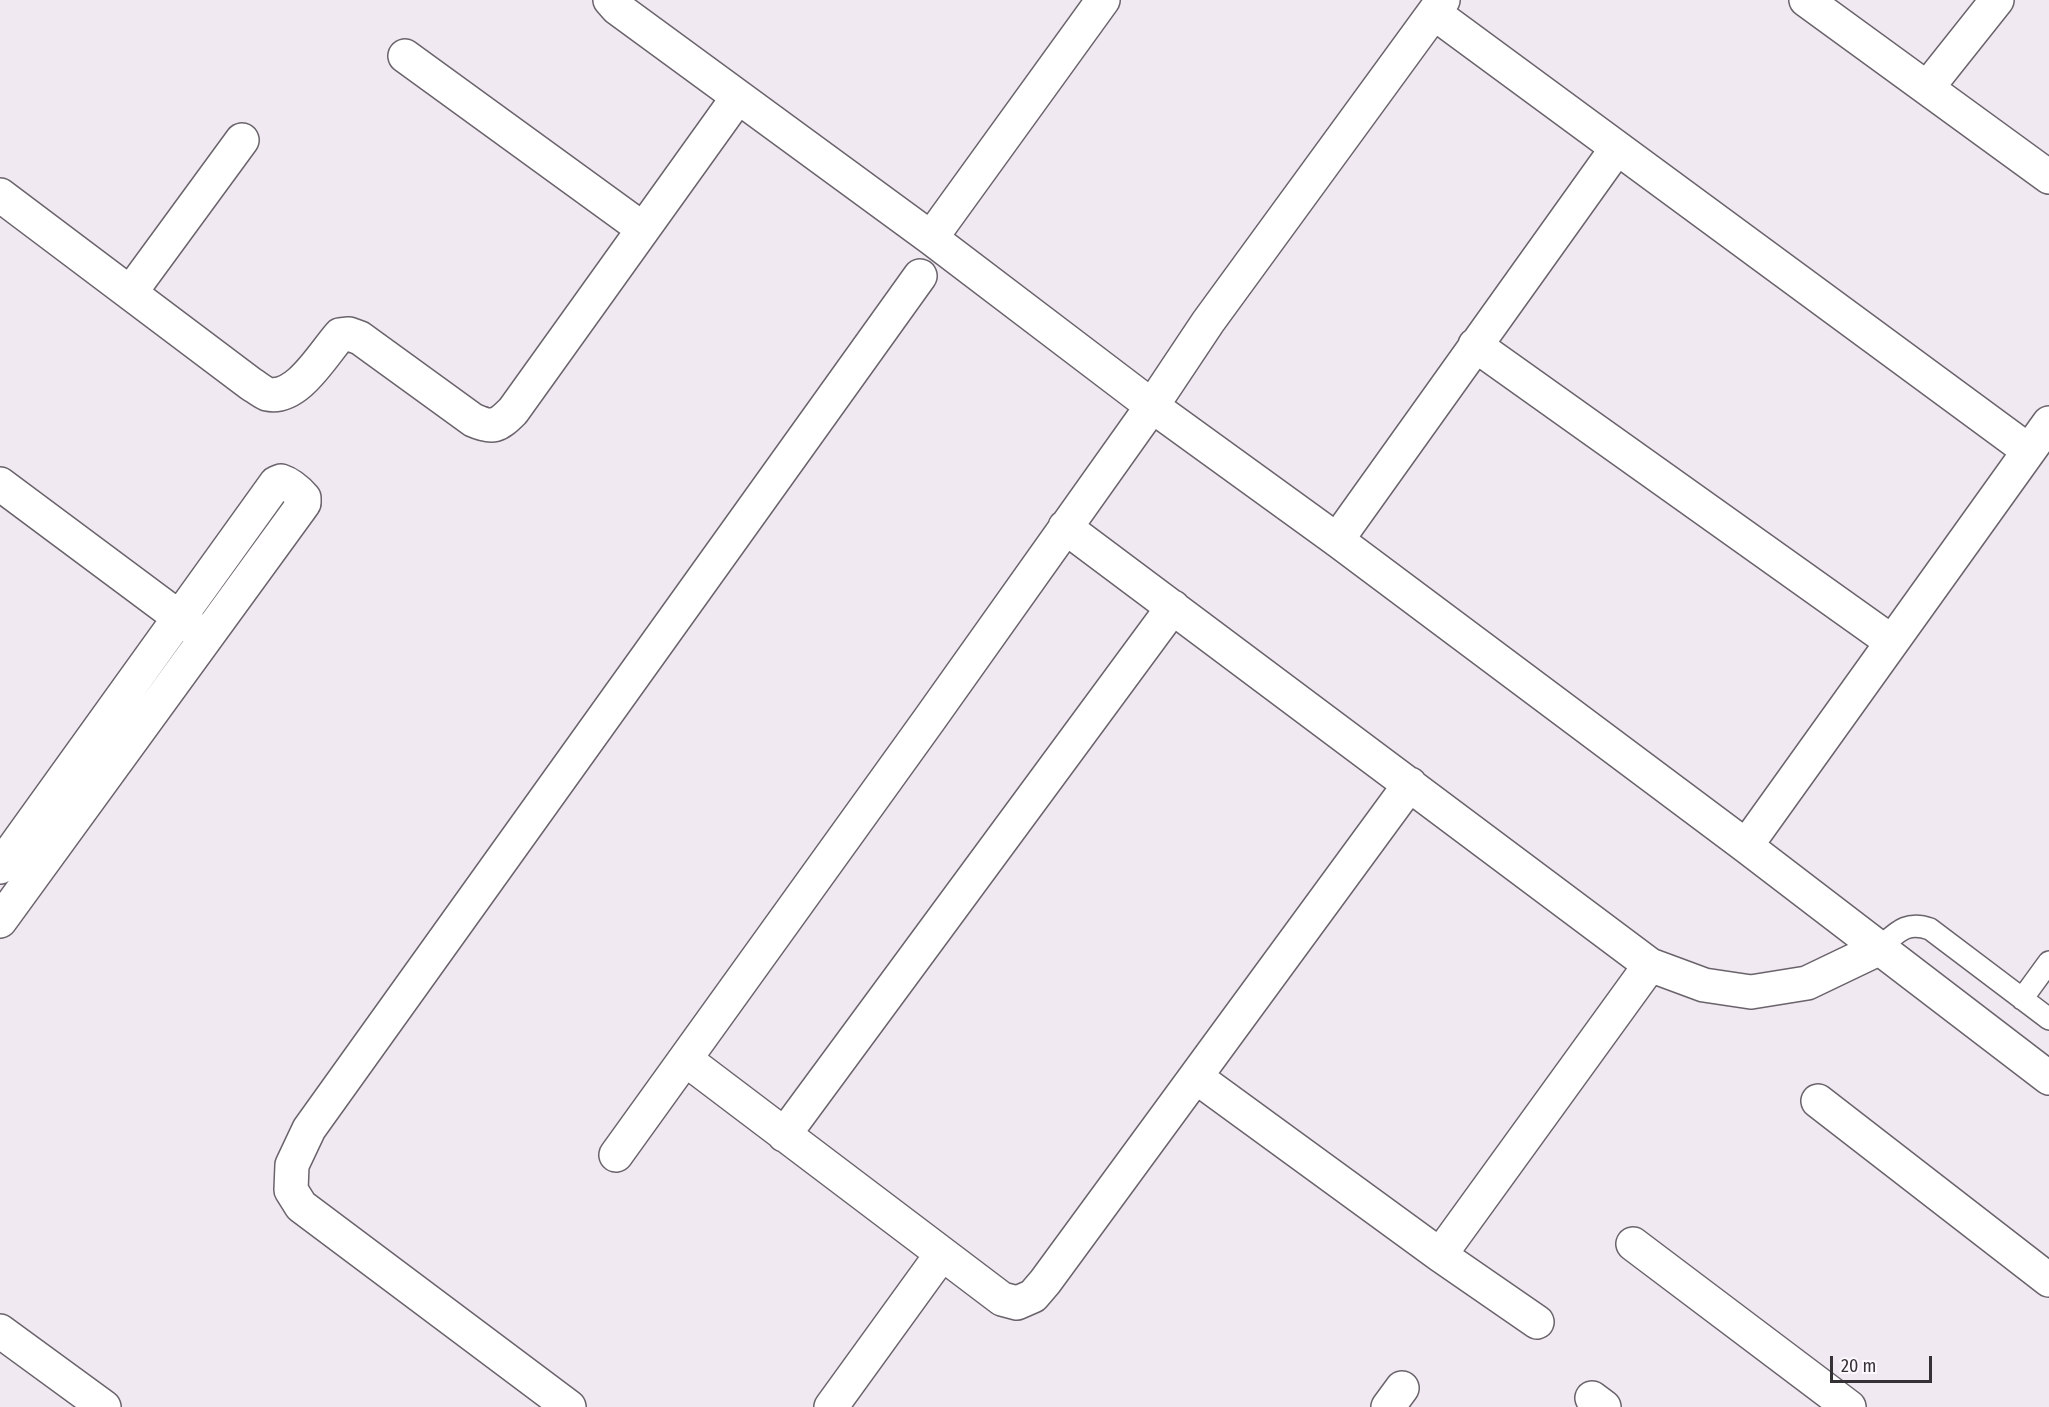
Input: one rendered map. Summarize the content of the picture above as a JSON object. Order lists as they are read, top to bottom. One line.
{"scale_bar":"20 m"}
